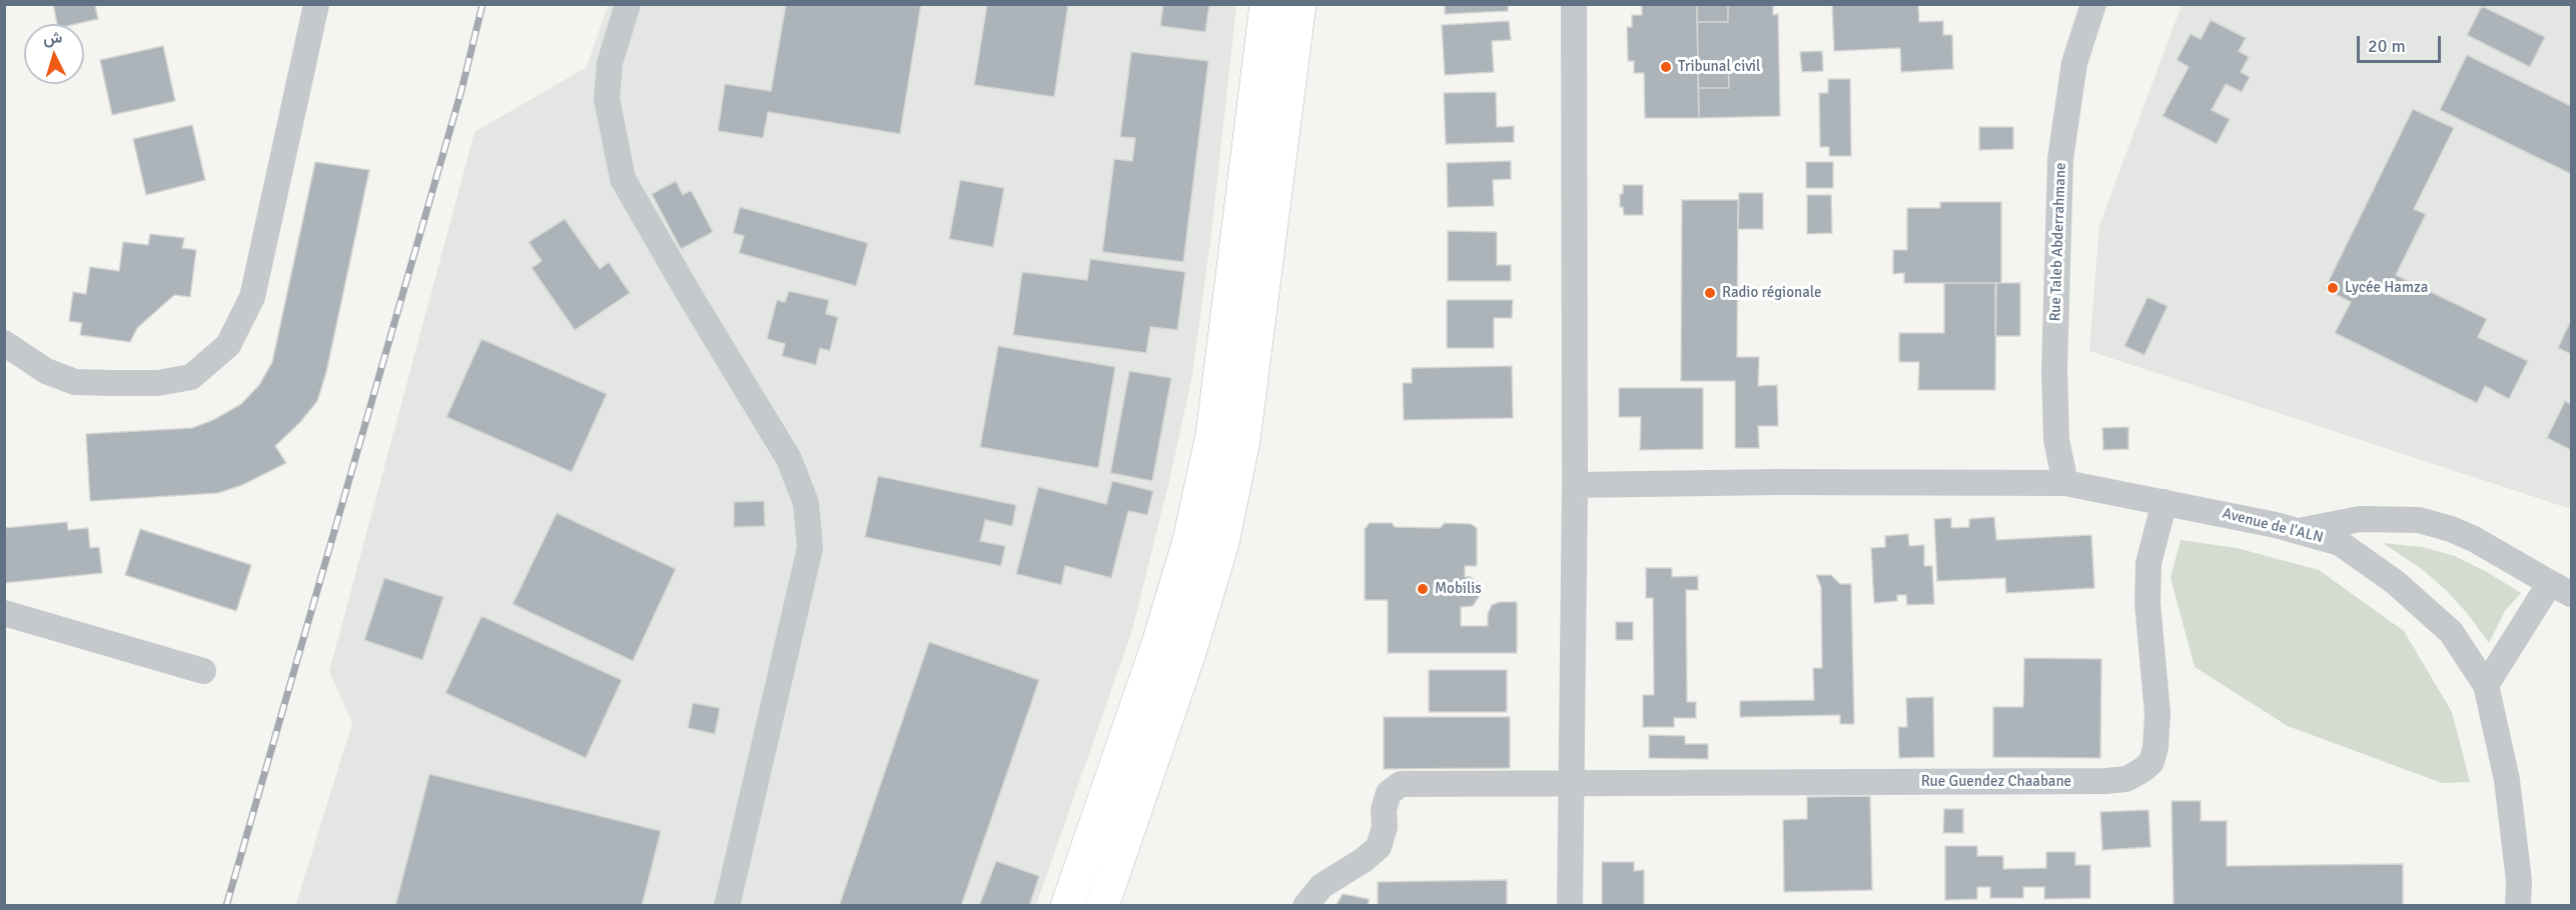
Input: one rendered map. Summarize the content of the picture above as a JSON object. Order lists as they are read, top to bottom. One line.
{"streets":{"street":["Rue Taleb Abderrahmane","Avenue de l'ALN","Rue Guendez Chaabane"]},"crossings":[["Rue Taleb Abderrahmane","Avenue de l'ALN"],["Avenue de l'ALN","Rue Guendez Chaabane"]],"places":["Tribunal civil","Lycée Hamza","Radio régionale","Mobilis"],"scale_bar":"20 m","north":"top"}
